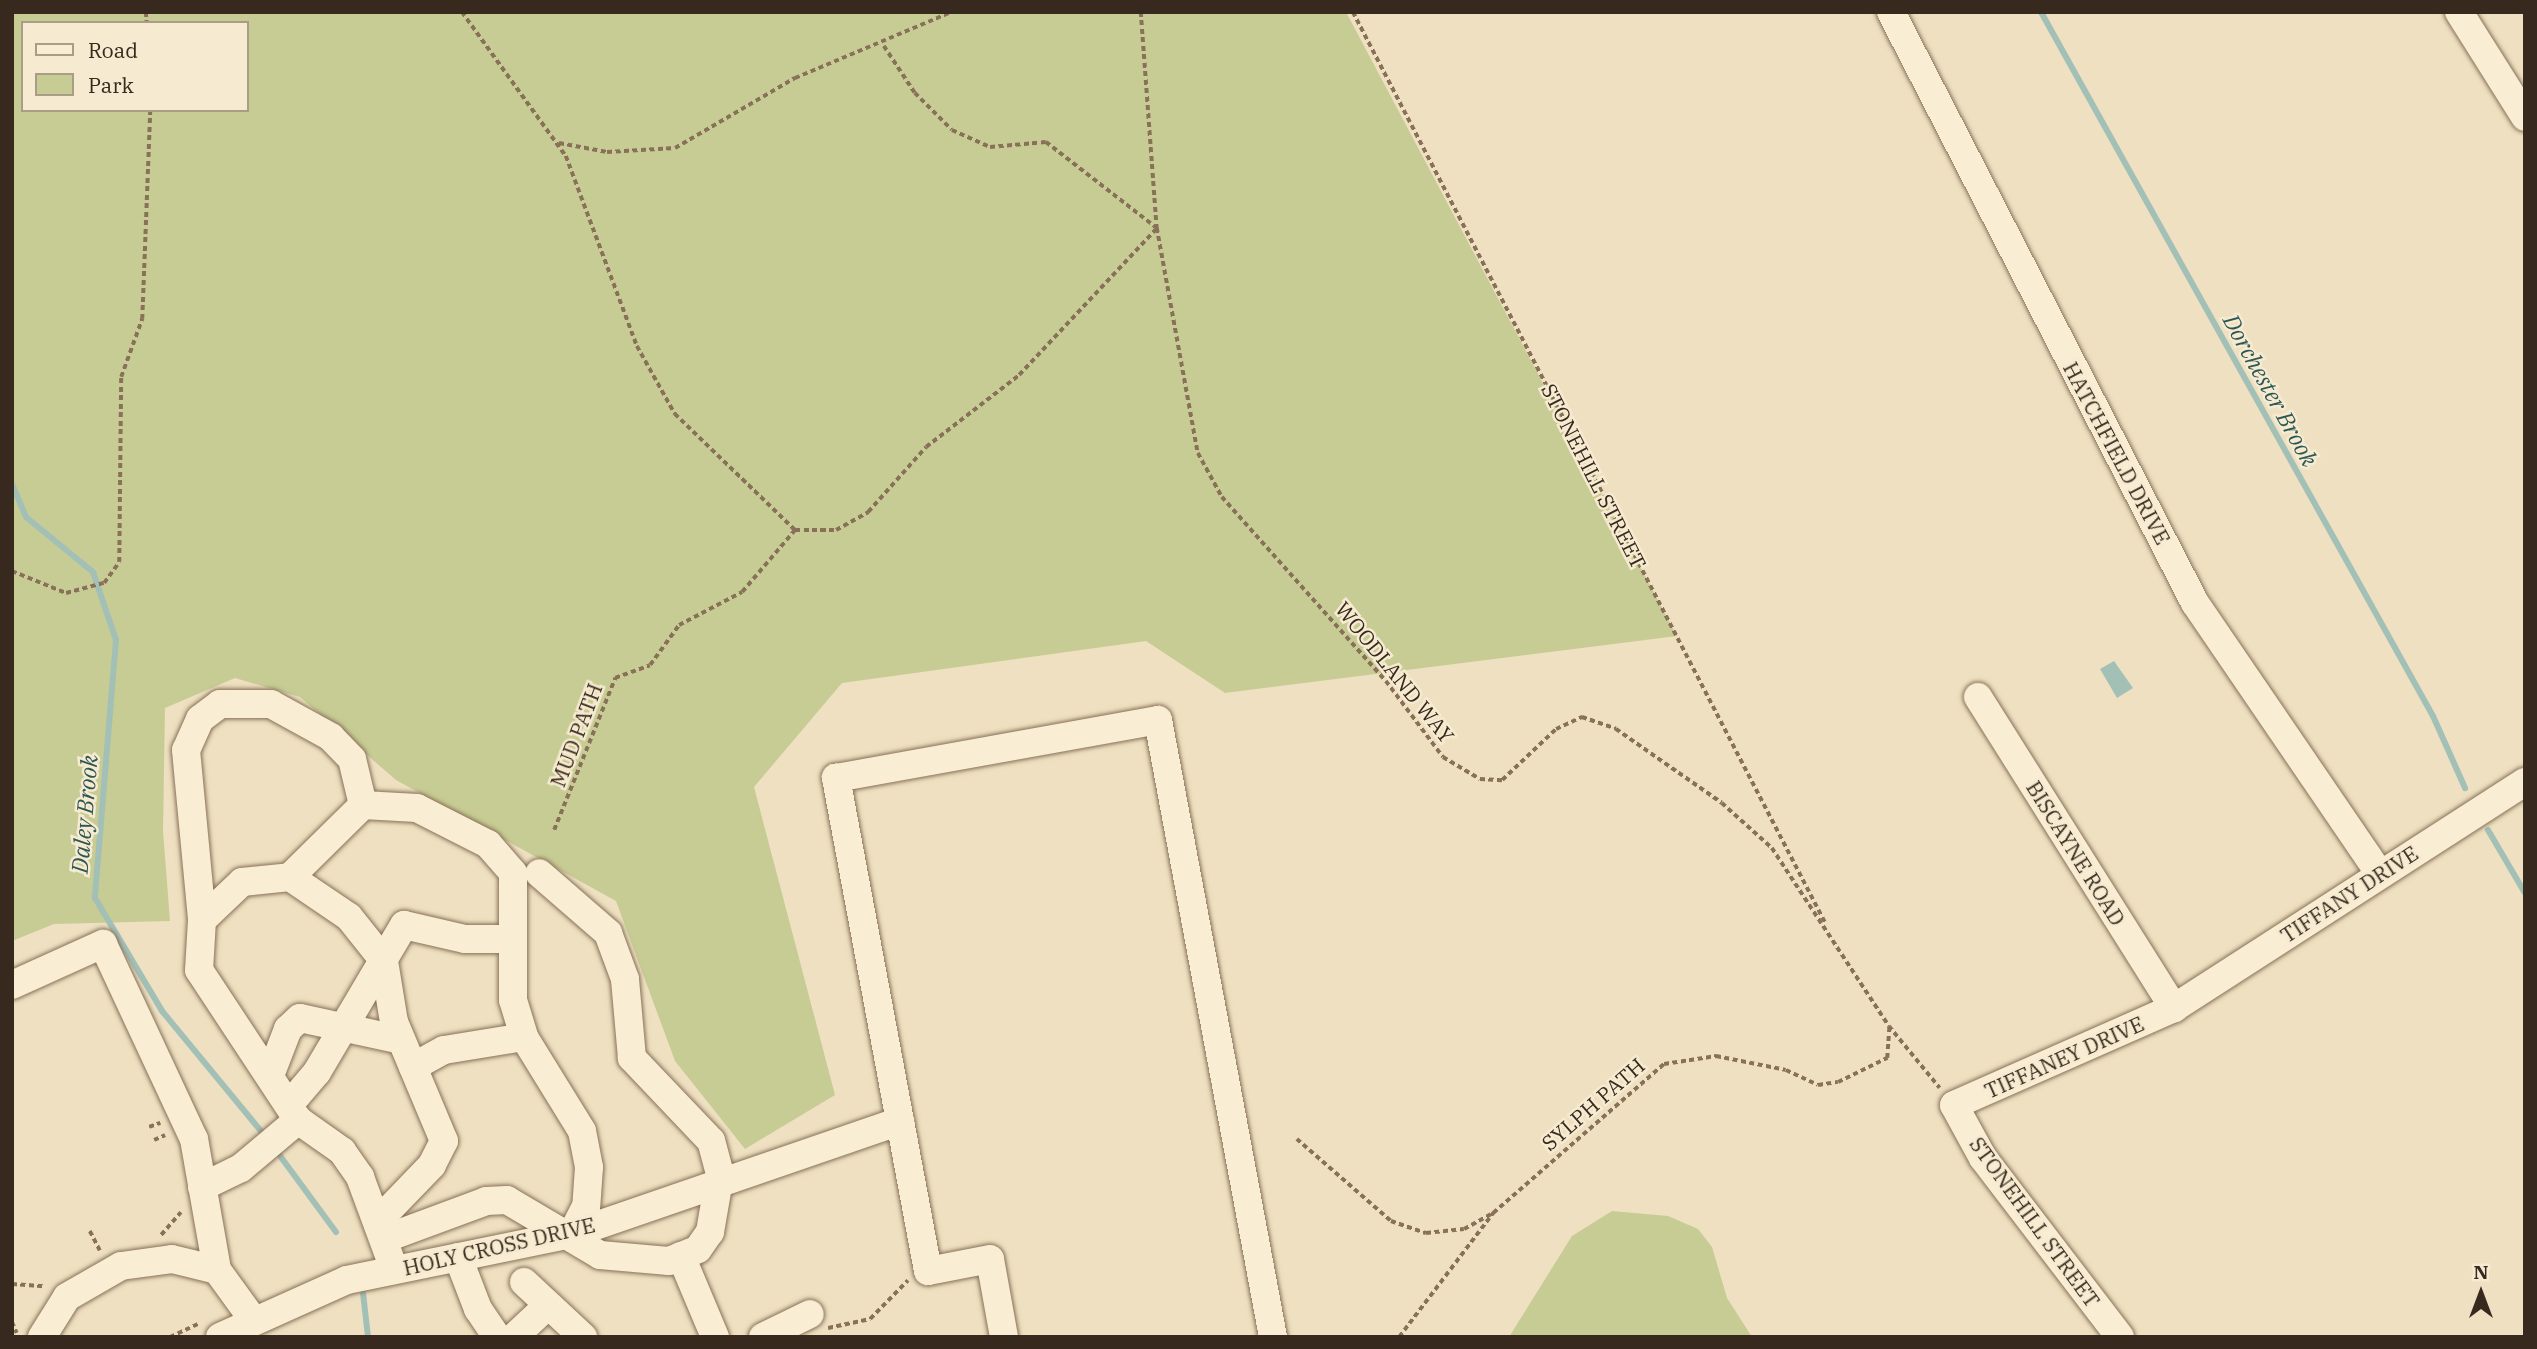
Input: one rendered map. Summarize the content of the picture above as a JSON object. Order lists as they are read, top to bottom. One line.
{"streets":{"street":["HATCHFIELD DRIVE","STONEHILL STREET","BISCAYNE ROAD","TIFFANY DRIVE","TIFFANEY DRIVE","HOLY CROSS DRIVE"],"path":["WOODLAND WAY","MUD PATH","SYLPH PATH"]},"crossings":[["HATCHFIELD DRIVE","TIFFANY DRIVE"],["STONEHILL STREET","WOODLAND WAY"],["STONEHILL STREET","TIFFANEY DRIVE"],["BISCAYNE ROAD","TIFFANY DRIVE"],["BISCAYNE ROAD","TIFFANEY DRIVE"],["TIFFANY DRIVE","TIFFANEY DRIVE"]],"water":["Dorchester Brook","Daley Brook"],"legend":["Road","Park"],"north":"top"}
